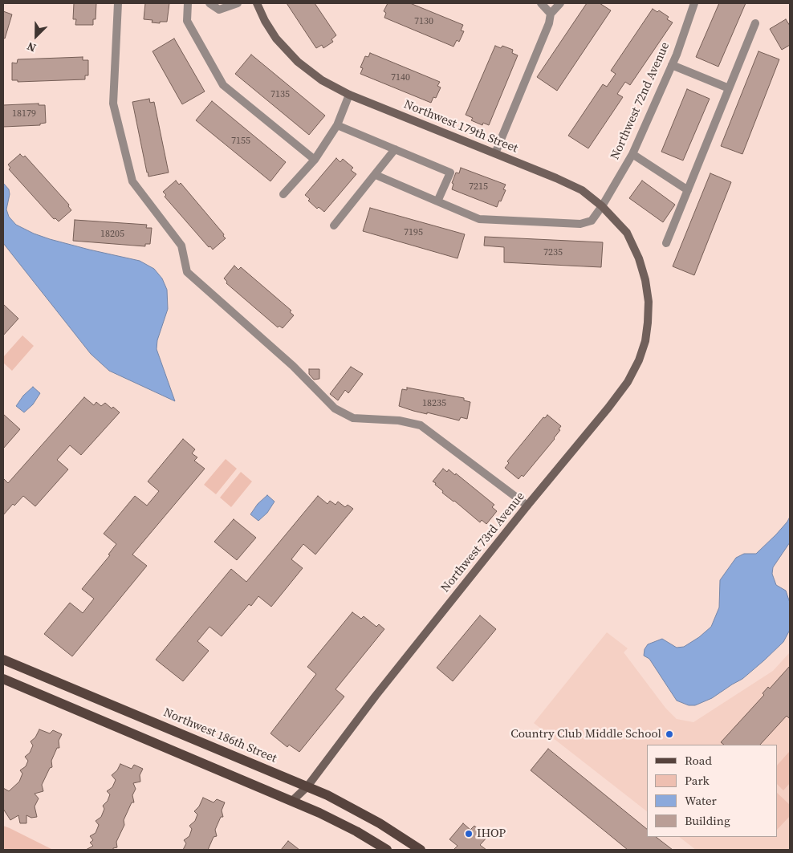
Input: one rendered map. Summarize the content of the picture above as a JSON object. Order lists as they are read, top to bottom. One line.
{"streets":{"main road":["Northwest 186th Street"],"street":["Northwest 72nd Avenue","Northwest 179th Street","Northwest 73rd Avenue"]},"crossings":[["Northwest 72nd Avenue","Northwest 179th Street"],["Northwest 179th Street","Northwest 73rd Avenue"],["Northwest 73rd Avenue","Northwest 186th Street"]],"places":["Country Club Middle School","IHOP"],"house_numbers":["7130","7140","7135","18179","7155","7215","7195","18205","7235","18235"],"legend":["Road","Park","Water","Building"],"north":"bottom left"}
